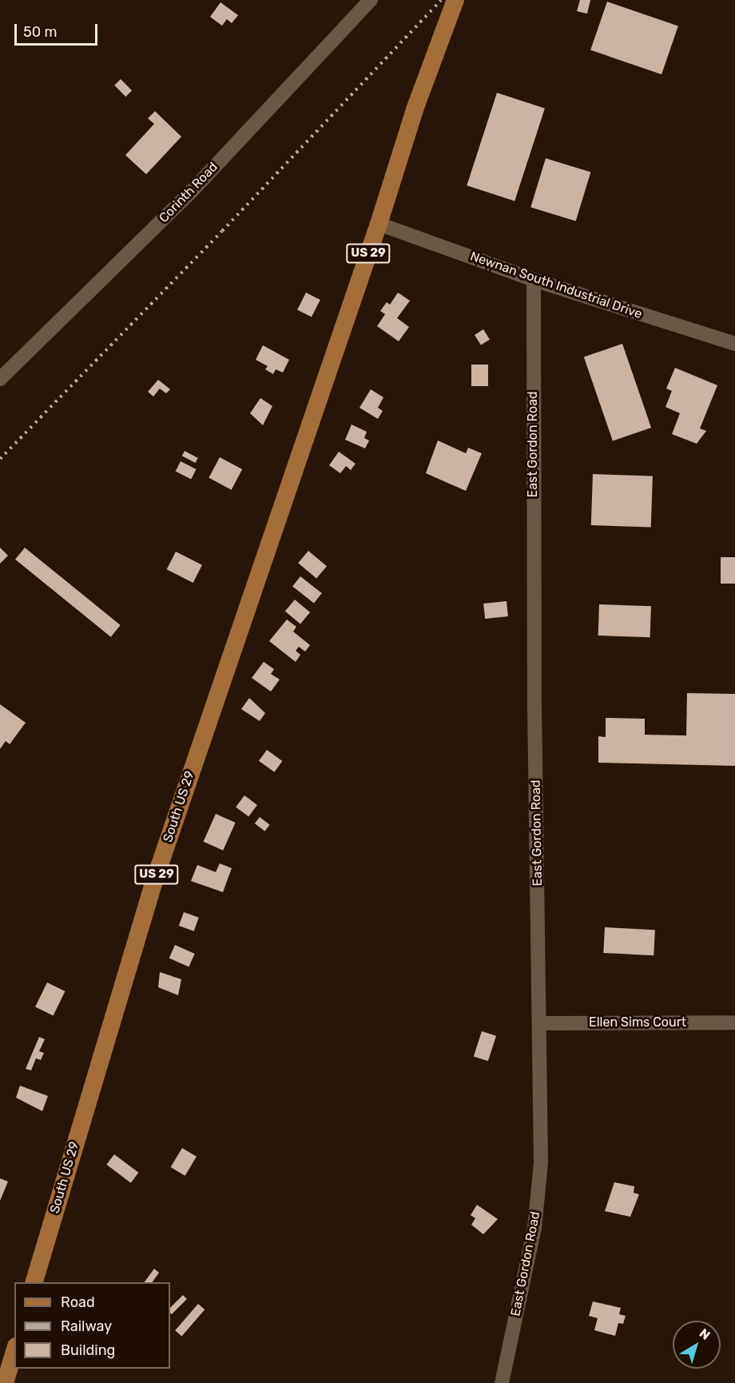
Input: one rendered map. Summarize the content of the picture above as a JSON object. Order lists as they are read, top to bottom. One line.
{"streets":{"main road":["US 29","South US 29"],"street":["Corinth Road","Newnan South Industrial Drive","East Gordon Road","Ellen Sims Court"]},"crossings":[["US 29","Newnan South Industrial Drive"],["US 29","South US 29"],["Newnan South Industrial Drive","East Gordon Road"],["Newnan South Industrial Drive","South US 29"],["East Gordon Road","Ellen Sims Court"]],"legend":["Road","Railway","Building"],"scale_bar":"50 m","north":"top right"}
